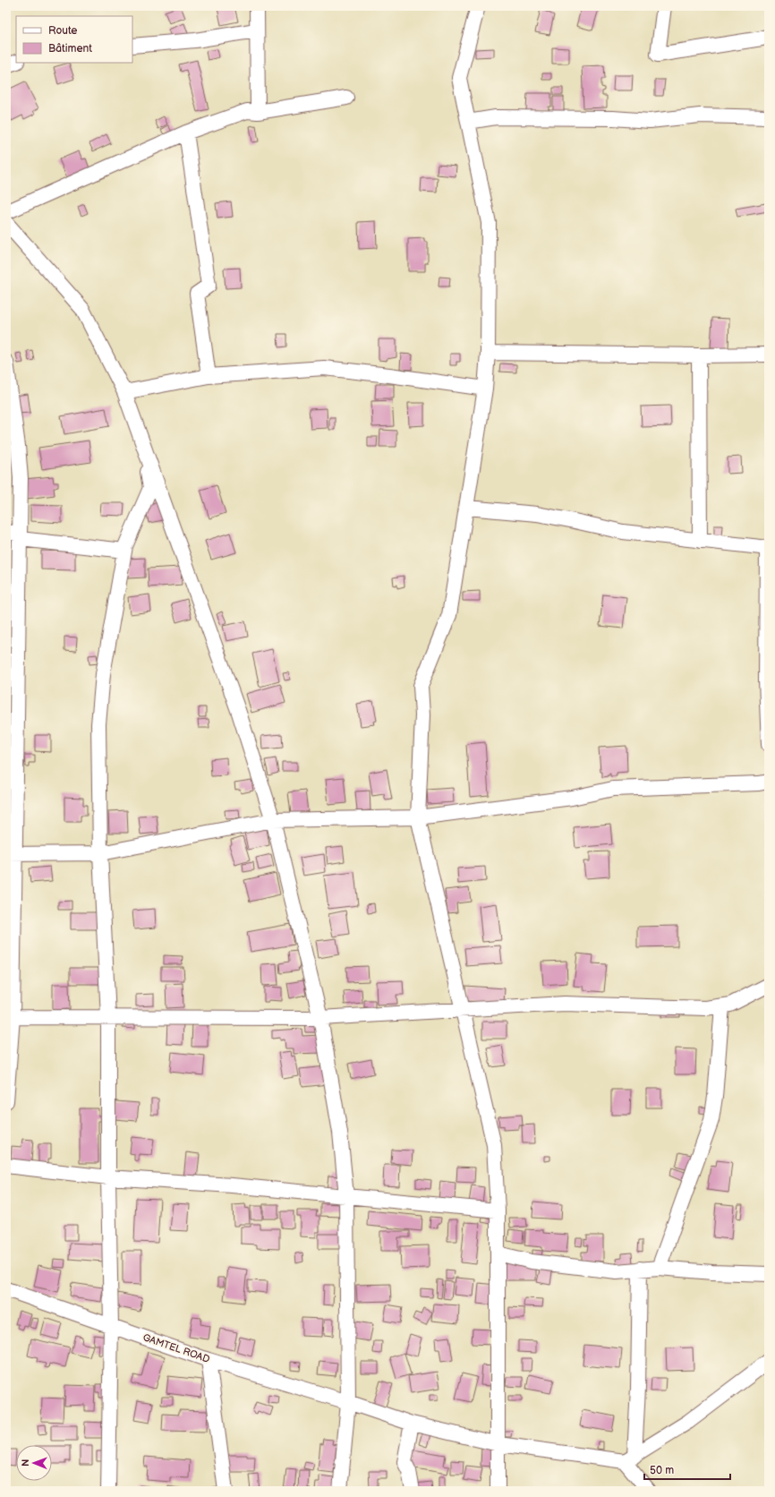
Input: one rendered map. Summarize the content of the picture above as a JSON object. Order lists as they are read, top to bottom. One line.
{"streets":{"street":["GAMTEL ROAD"]},"legend":["Route","Bâtiment"],"scale_bar":"50 m","north":"left"}
